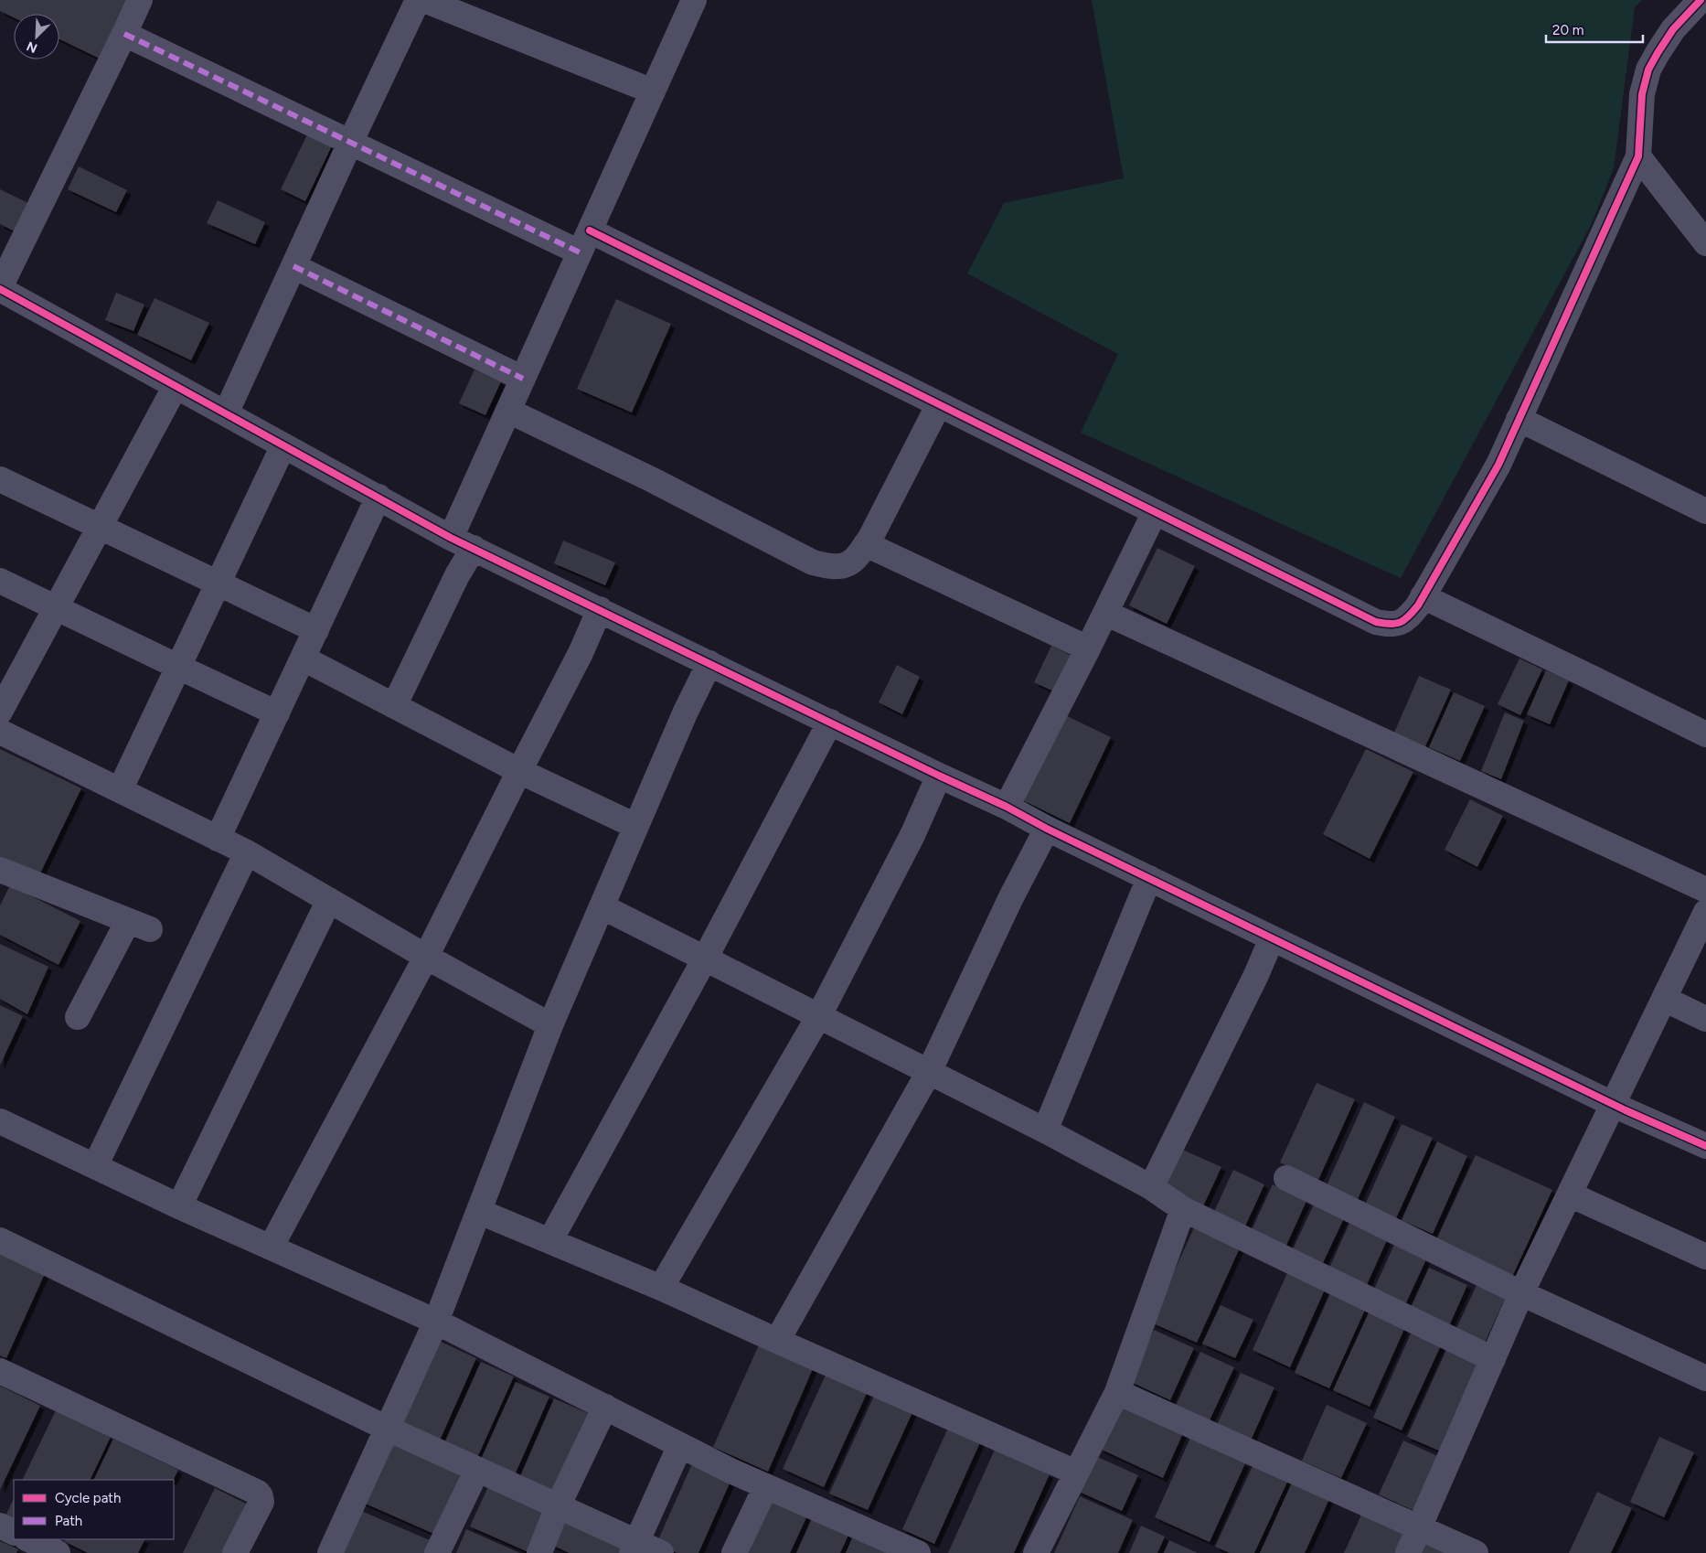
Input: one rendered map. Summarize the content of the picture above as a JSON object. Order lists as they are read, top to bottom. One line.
{"legend":["Cycle path","Path"],"scale_bar":"20 m","north":"bottom left"}
